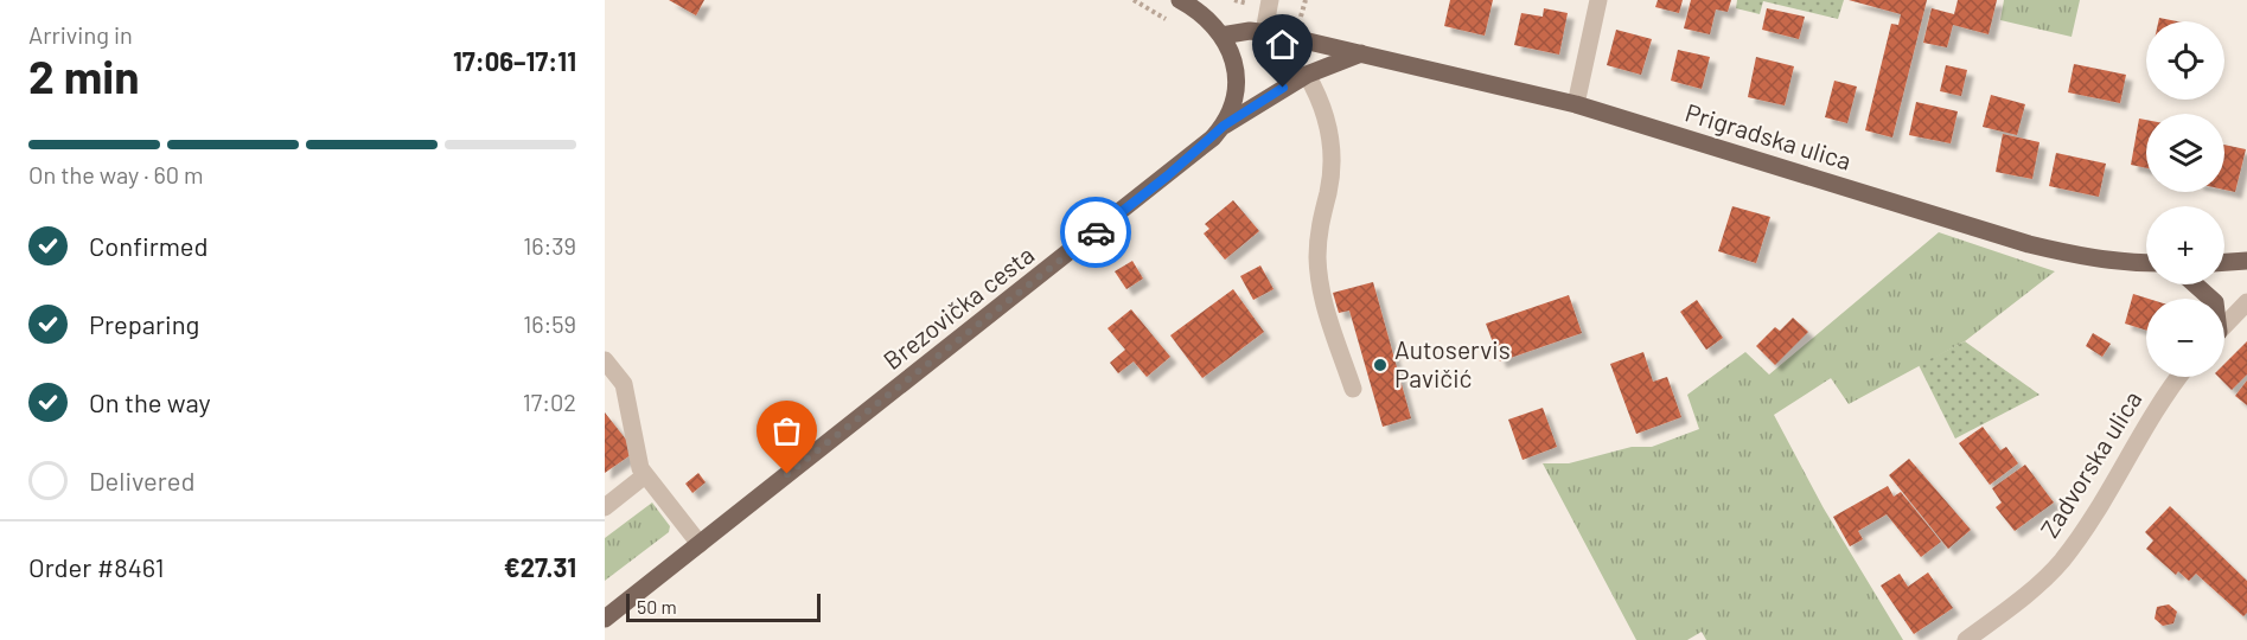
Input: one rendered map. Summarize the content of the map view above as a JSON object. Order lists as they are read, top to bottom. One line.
{"streets":{"main road":["Prigradska ulica","Brezovička cesta"],"street":["Zadvorska ulica"]},"places":["Autoservis Pavičić"],"scale_bar":"50 m","page":{"heading":["2 min","Arriving in","17:06–17:11"],"panel":["Order #8461","€27.31"],"map_buttons":["+","−"],"bar":"On the way · 60 m","list":[["Confirmed","16:39"],["Preparing","16:59"],["On the way","17:02"],"Delivered"],"scale":"50 m"}}
